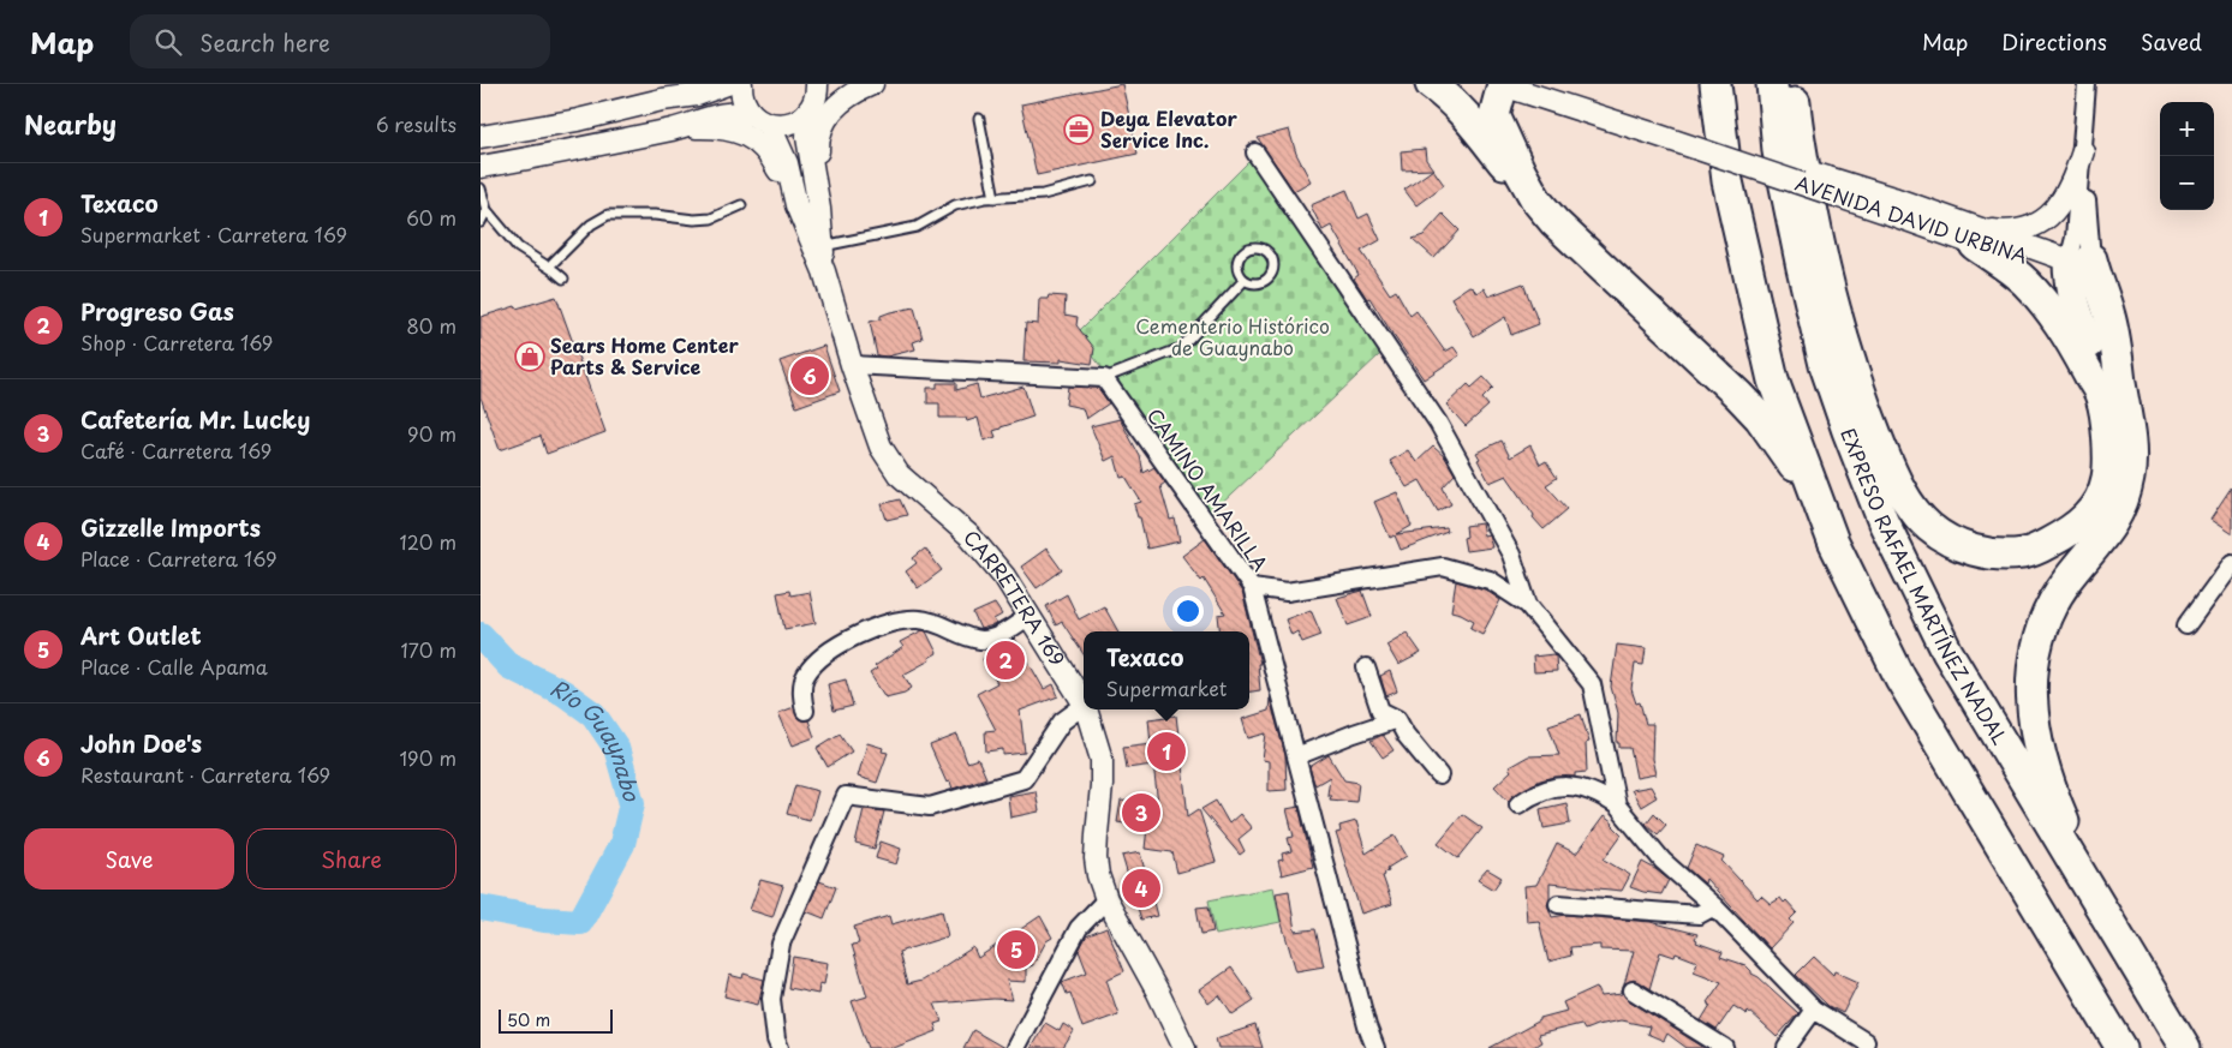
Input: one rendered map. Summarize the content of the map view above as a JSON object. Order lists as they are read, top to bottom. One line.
{"streets":{"highway":["EXPRESO RAFAEL MARTÍNEZ NADAL"],"street":["AVENIDA DAVID URBINA","CAMINO AMARILLA","CARRETERA 169"]},"water":["Río Guaynabo"],"parks":["Cementerio Histórico de Guaynabo"],"places":{"office":["Deya Elevator Service Inc."],"shop":["Sears Home Center Parts & Service"]},"scale_bar":"50 m","page":{"header":"Map","search":"Search here","nav":["Map","Directions","Saved"],"heading":["Nearby","6 results"],"map_buttons":["+","−"],"list":[{"mark":"1","name":"Texaco","note":"Supermarket · Carretera 169","value":"60 m"},{"mark":"2","name":"Progreso Gas","note":"Shop · Carretera 169","value":"80 m"},{"mark":"3","name":"Cafetería Mr. Lucky","note":"Café · Carretera 169","value":"90 m"},{"mark":"4","name":"Gizzelle Imports","note":"Place · Carretera 169","value":"120 m"},{"mark":"5","name":"Art Outlet","note":"Place · Calle Apama","value":"170 m"},{"mark":"6","name":"John Doe's","note":"Restaurant · Carretera 169","value":"190 m"}],"pins":["6","2","1","3","4","5"],"popup":["Texaco","Supermarket"],"buttons":["Save","Share"],"scale":"50 m"}}
